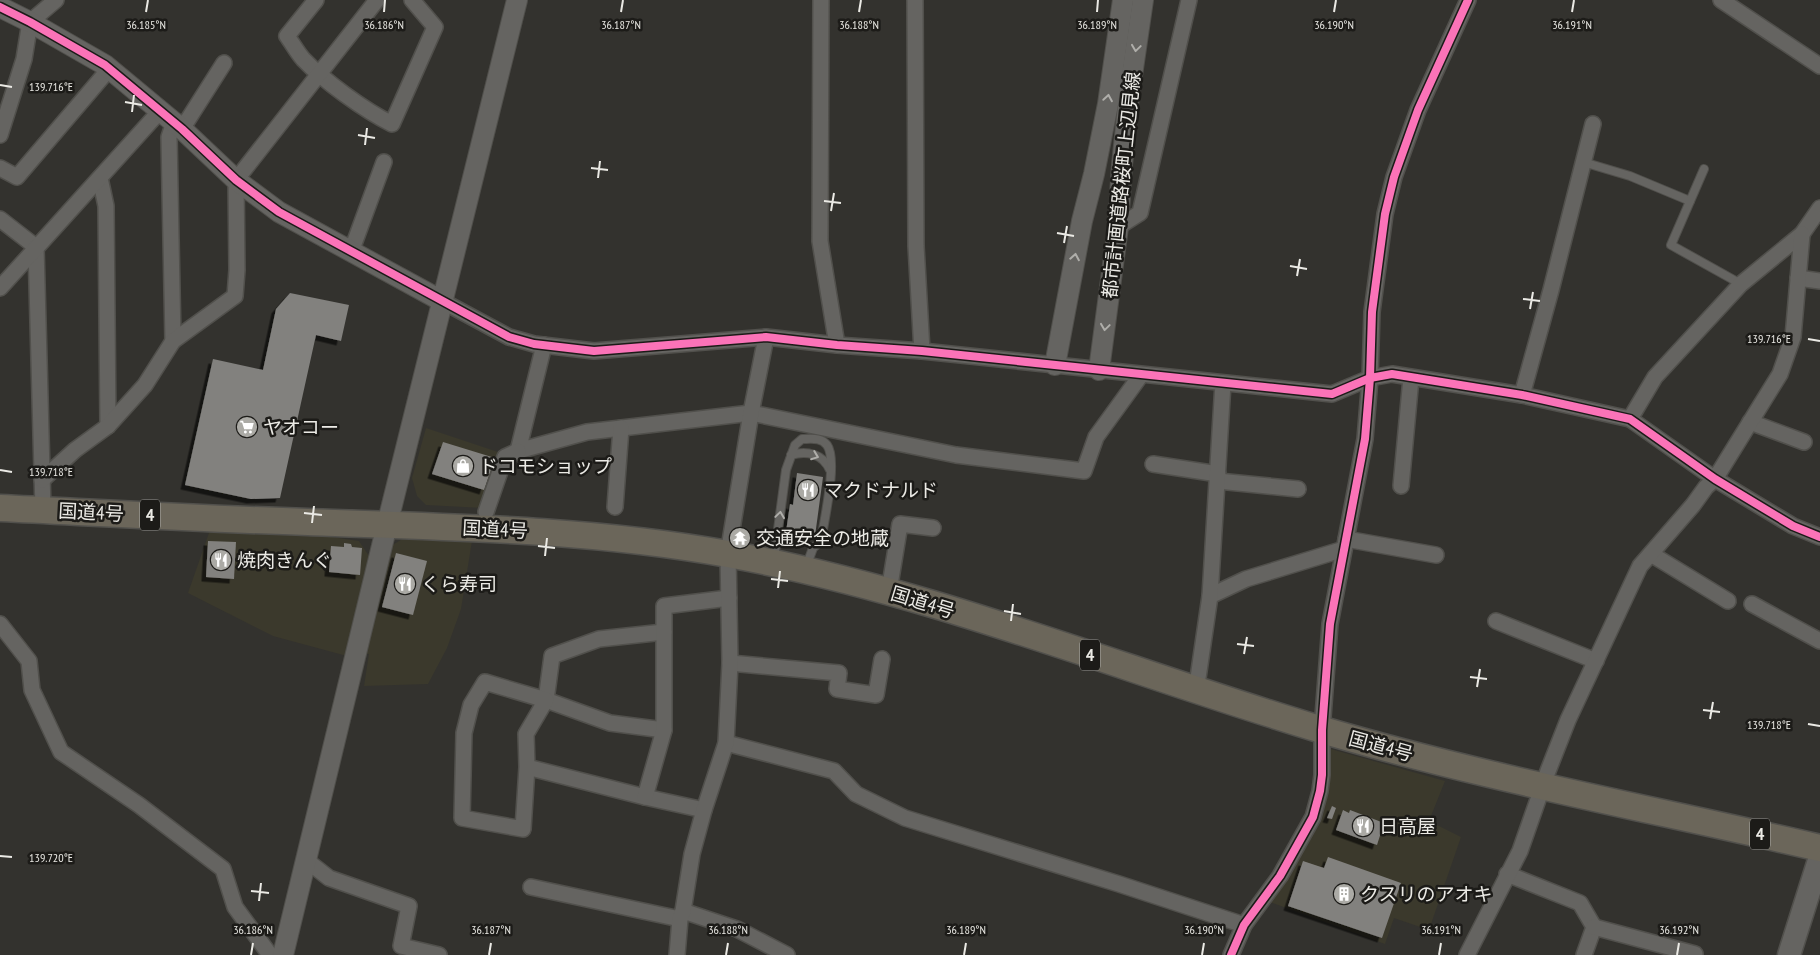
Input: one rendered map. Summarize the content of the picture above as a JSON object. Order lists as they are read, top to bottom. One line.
{"streets":{"highway":["国道4号","4"],"street":["都市計画道路桜町上辺見線"]},"places":{"supermarket":["ヤオコー"],"shop":["ドコモショップ"],"restaurant":["マクドナルド","焼肉きんぐ","くら寿司","日高屋"],"temple":["交通安全の地蔵"],"building":["クスリのアオキ"]},"coordinates":["36.185°N","36.186°N","36.187°N","36.188°N","36.189°N","36.190°N","36.191°N","139.716°E","139.718°E","139.720°E","36.192°N"]}
